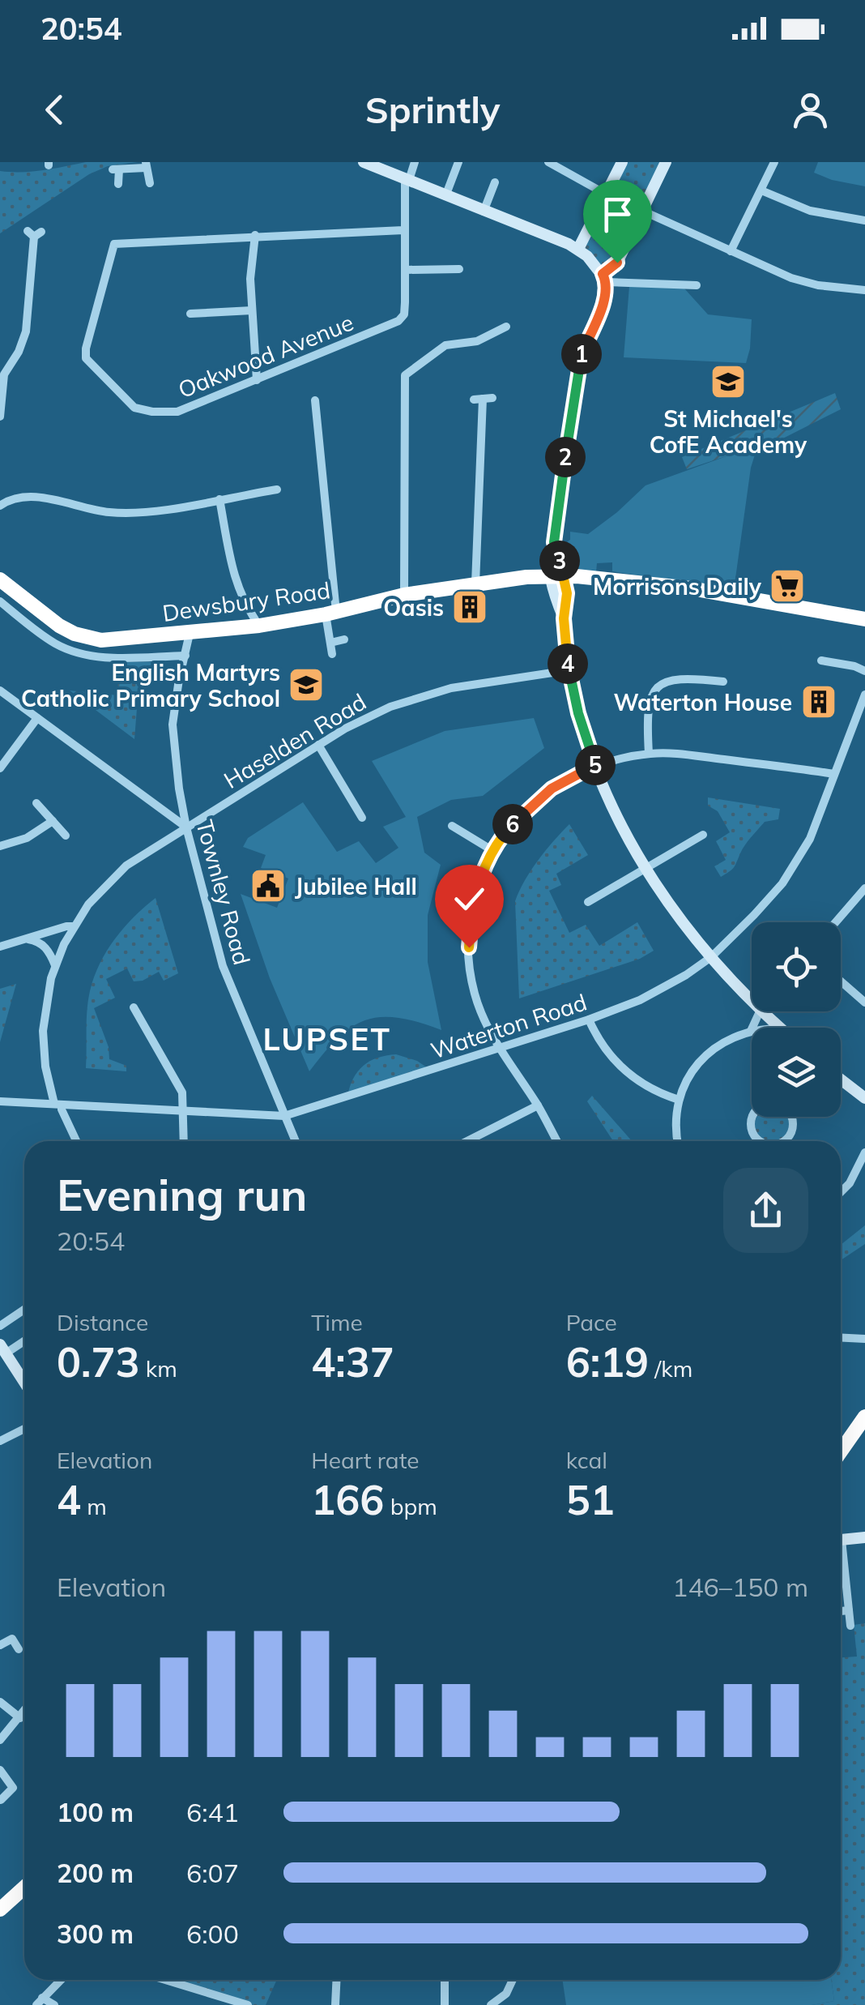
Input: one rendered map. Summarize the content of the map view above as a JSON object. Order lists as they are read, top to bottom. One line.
{"streets":{"highway":["Dewsbury Road"],"street":["Oakwood Avenue","Haselden Road","Townley Road","Waterton Road"]},"crossings":[["Dewsbury Road","Townley Road"],["Haselden Road","Townley Road"],["Haselden Road","Waterton Road"],["Townley Road","Waterton Road"]],"districts":["LUPSET"],"places":{"school or university":["St Michael's CofE Academy","English Martyrs Catholic Primary School"],"supermarket":["Morrisons Daily"],"building":["Oasis","Waterton House"],"public building":["Jubilee Hall"]},"page":{"status":"20:54","header":"Sprintly","pins":["1","2","3","4","5","6"],"heading":["Evening run","20:54"],"stats":[["Distance","0.73 km"],["Time","4:37"],["Pace","6:19 /km"],["Elevation","4 m"],["Heart rate","166 bpm"],["kcal","51"]],"chart":["Elevation","146–150 m"],"list":[{"name":"100 m","note":"6:41"},{"name":"200 m","note":"6:07"},{"name":"300 m","note":"6:00"}]}}
